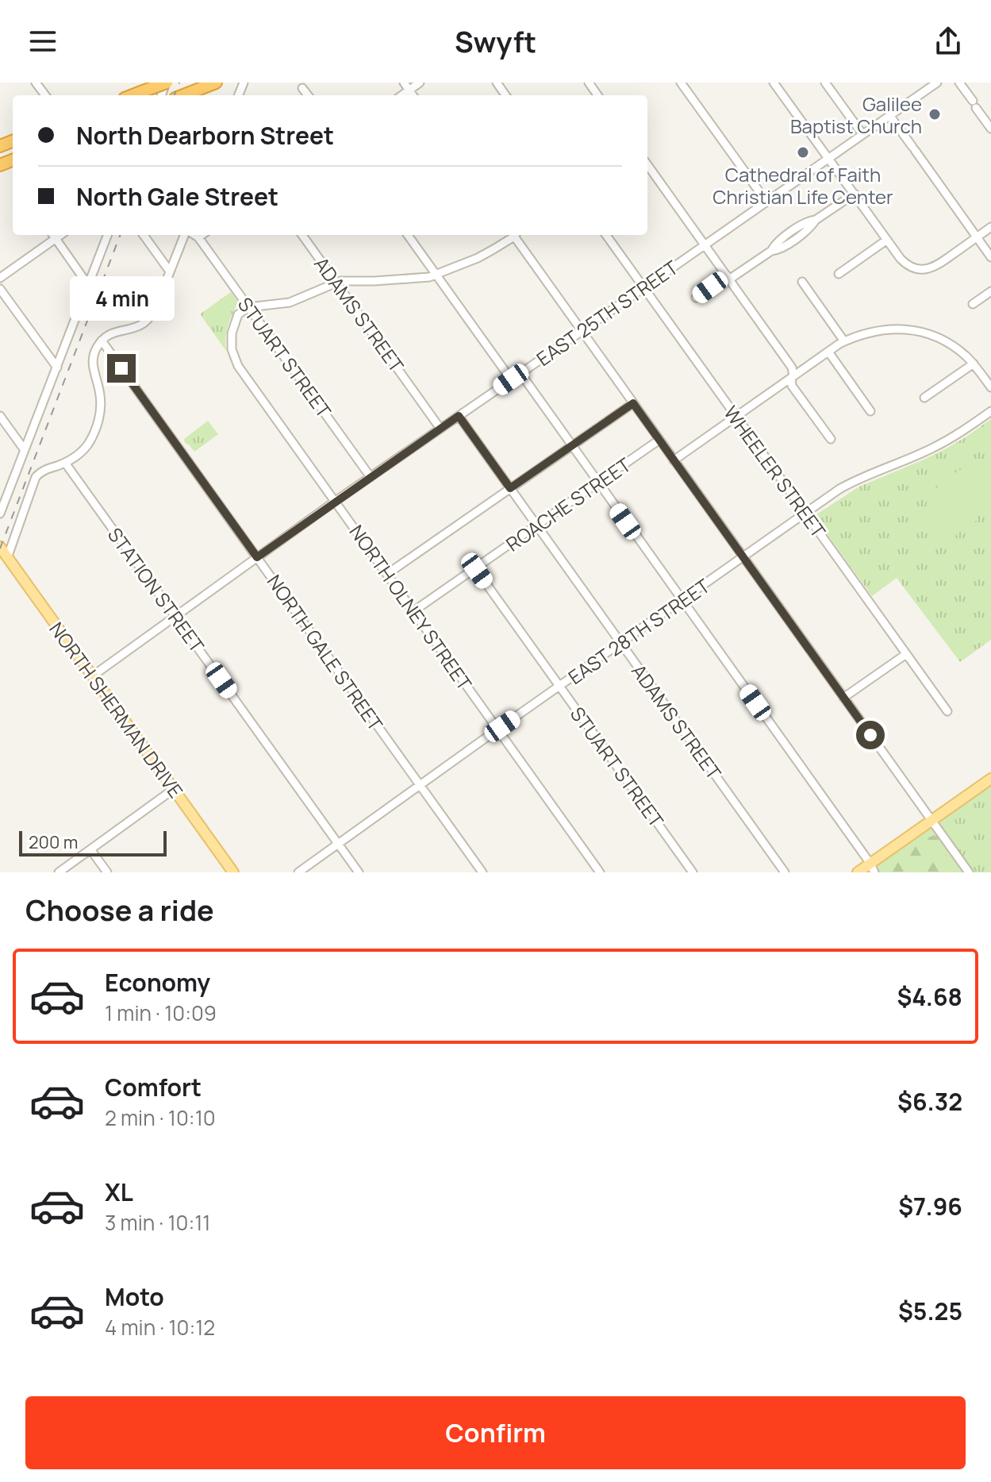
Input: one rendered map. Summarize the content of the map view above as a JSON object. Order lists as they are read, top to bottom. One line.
{"streets":{"main road":["NORTH SHERMAN DRIVE"],"street":["EAST 25TH STREET","ADAMS STREET","STUART STREET","WHEELER STREET","ROACHE STREET","STATION STREET","NORTH OLNEY STREET","EAST 28TH STREET","NORTH GALE STREET"]},"crossings":[["EAST 25TH STREET","ADAMS STREET"],["EAST 25TH STREET","STUART STREET"],["EAST 25TH STREET","WHEELER STREET"],["EAST 25TH STREET","STATION STREET"],["EAST 25TH STREET","NORTH OLNEY STREET"],["EAST 25TH STREET","NORTH GALE STREET"],["EAST 25TH STREET","NORTH SHERMAN DRIVE"],["ADAMS STREET","ROACHE STREET"],["ADAMS STREET","EAST 28TH STREET"],["STUART STREET","ROACHE STREET"],["STUART STREET","NORTH OLNEY STREET"],["STUART STREET","EAST 28TH STREET"],["WHEELER STREET","EAST 28TH STREET"],["ROACHE STREET","NORTH OLNEY STREET"],["STATION STREET","EAST 28TH STREET"],["NORTH OLNEY STREET","EAST 28TH STREET"],["EAST 28TH STREET","NORTH GALE STREET"]],"places":["Galilee Baptist Church","Cathedral of Faith Christian Life Center"],"scale_bar":"200 m","page":{"header":"Swyft","banner":["North Dearborn Street","North Gale Street"],"bubble":"4 min","scale":"200 m","heading":"Choose a ride","list":[{"name":"Economy","note":"1 min · 10:09","value":"$4.68"},{"name":"Comfort","note":"2 min · 10:10","value":"$6.32"},{"name":"XL","note":"3 min · 10:11","value":"$7.96"},{"name":"Moto","note":"4 min · 10:12","value":"$5.25"}],"buttons":"Confirm"}}
